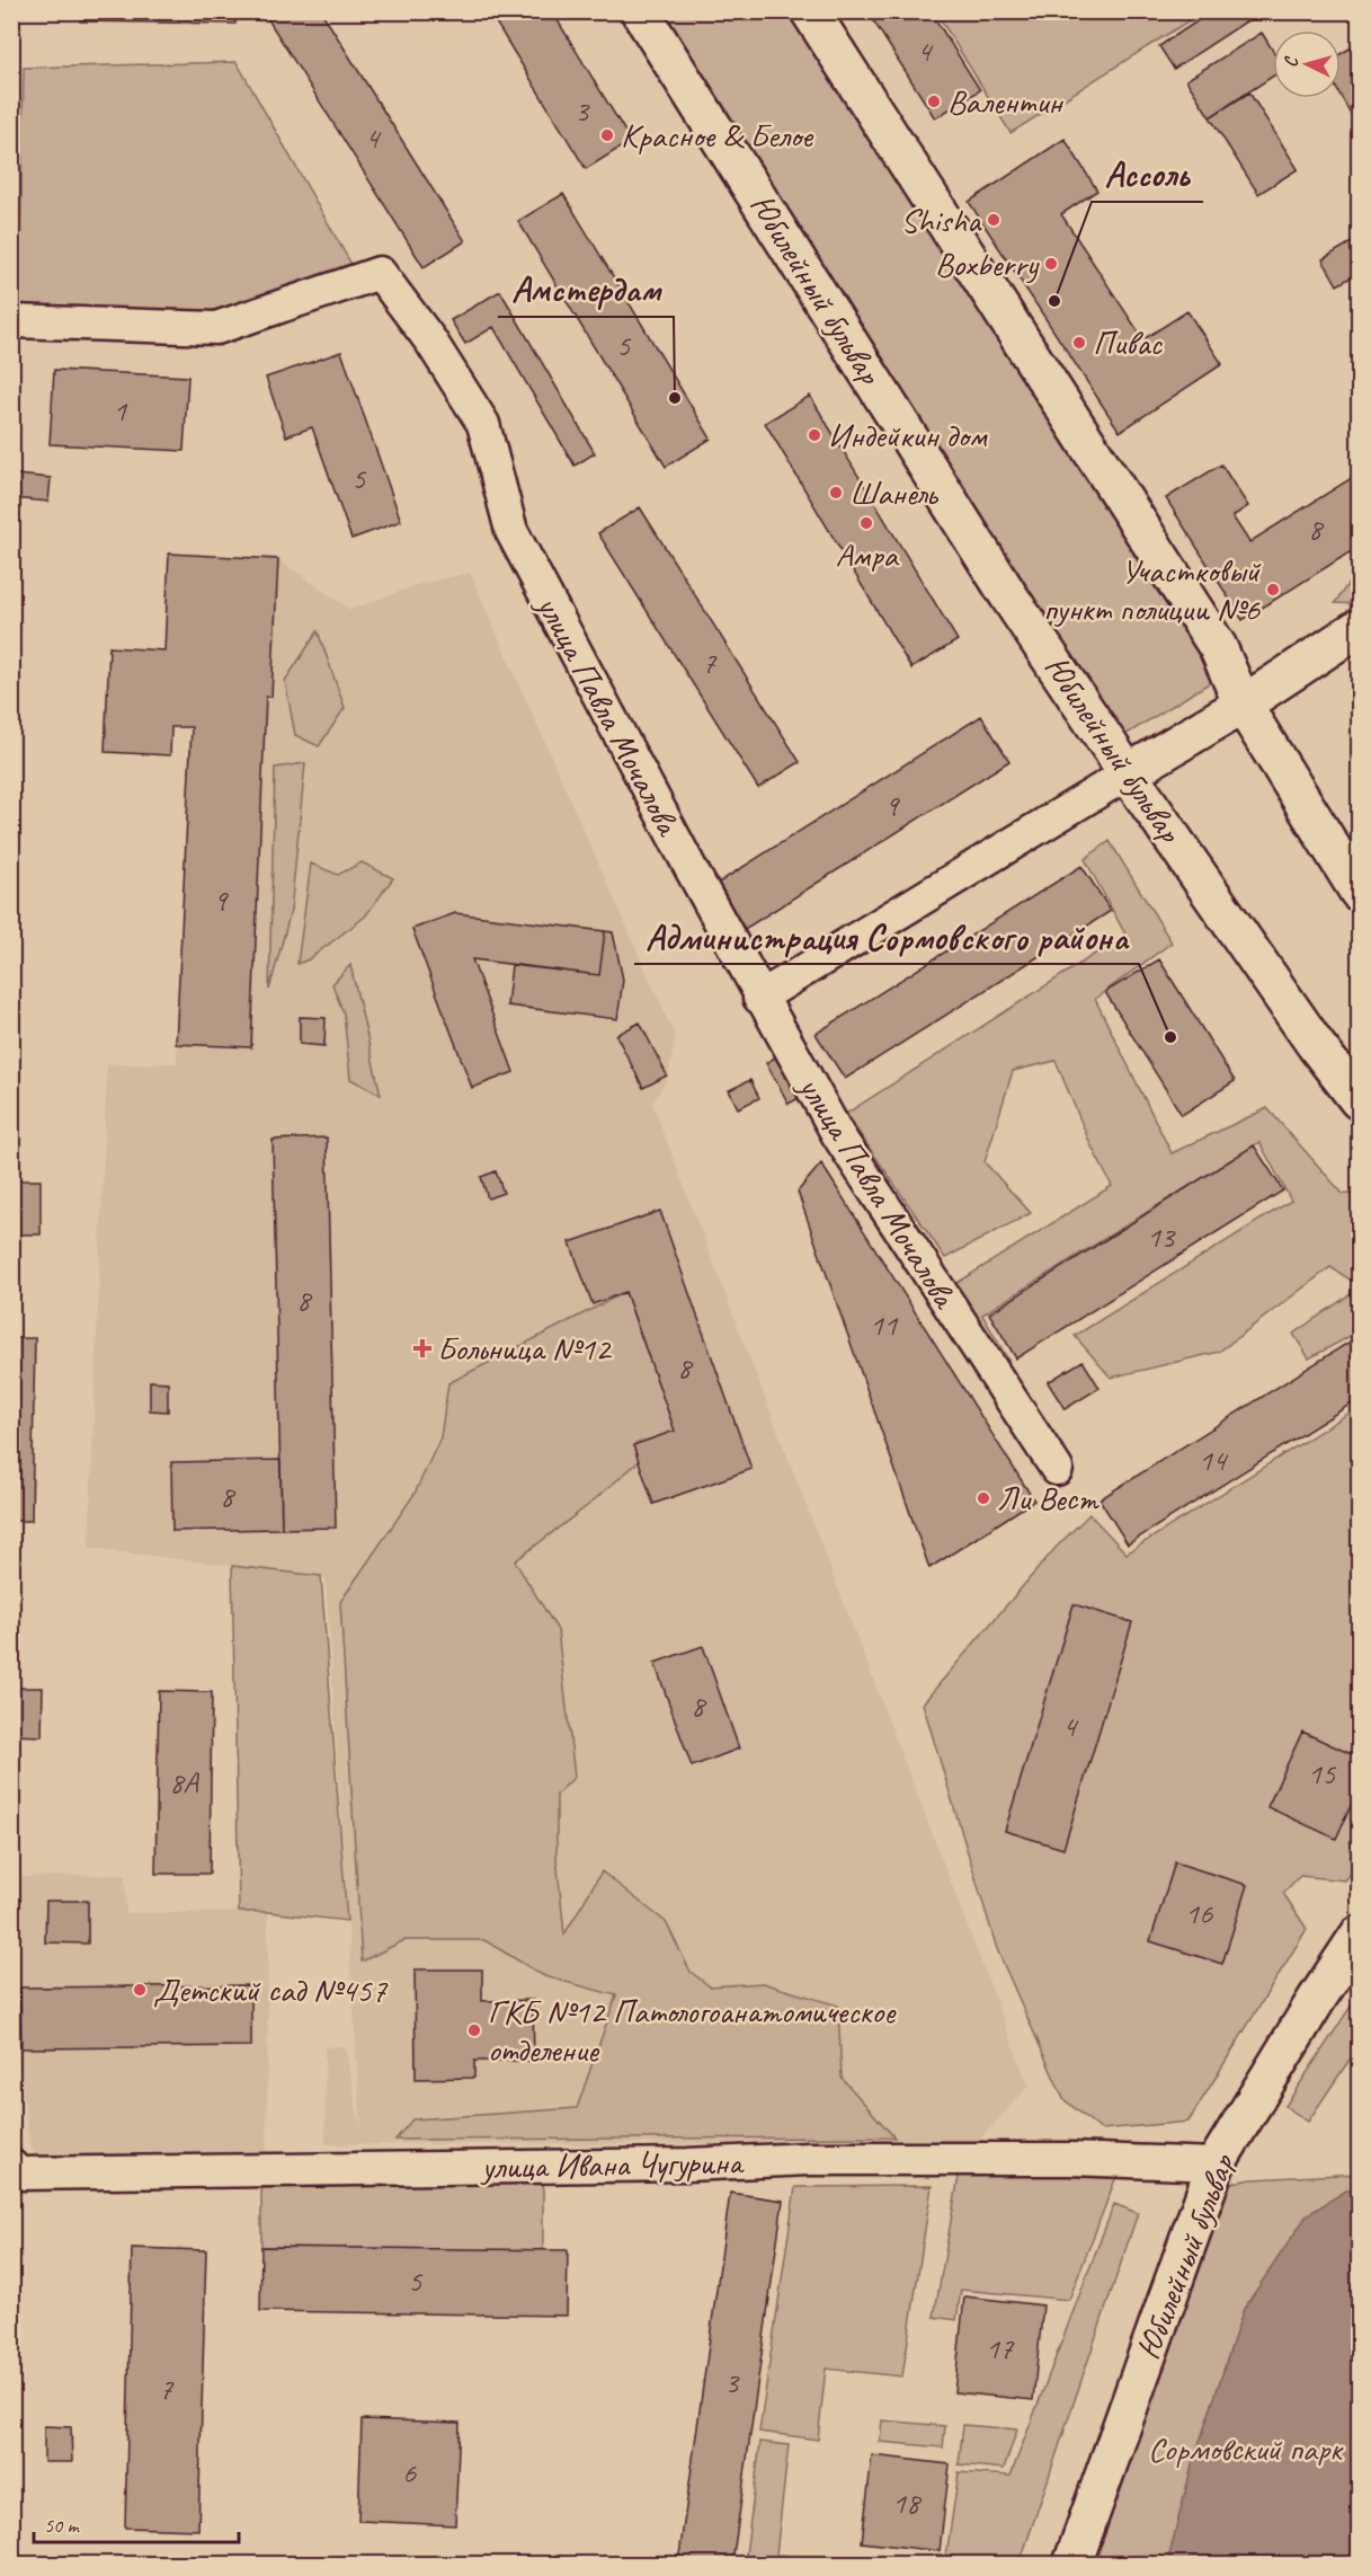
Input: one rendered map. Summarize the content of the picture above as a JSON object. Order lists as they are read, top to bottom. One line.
{"streets":{"street":["Юбилейный бульвар","улица Павла Мочалова","улица Ивана Чугурина"]},"crossings":[["Юбилейный бульвар","улица Ивана Чугурина"]],"parks":["Сормовский парк"],"places":{"other":["Валентин","Красное & Белое","Shisha","Boxberry","Ассоль","Пивас","Амстердам","Индейкин дом","Шанель","Амра","Участковый пункт полиции №6","Администрация Сормовского района","Ли Вест","Детский сад №457","ГКБ №12 Патологоанатомическое отделение"],"health":["Больница №12"]},"house_numbers":["4","3","4","5","1","5","8","7","9","9","13","8","11","8","14","8","8","4","15","8А","16","5","17","3","7","6","18"],"scale_bar":"50 m","north":"left"}
